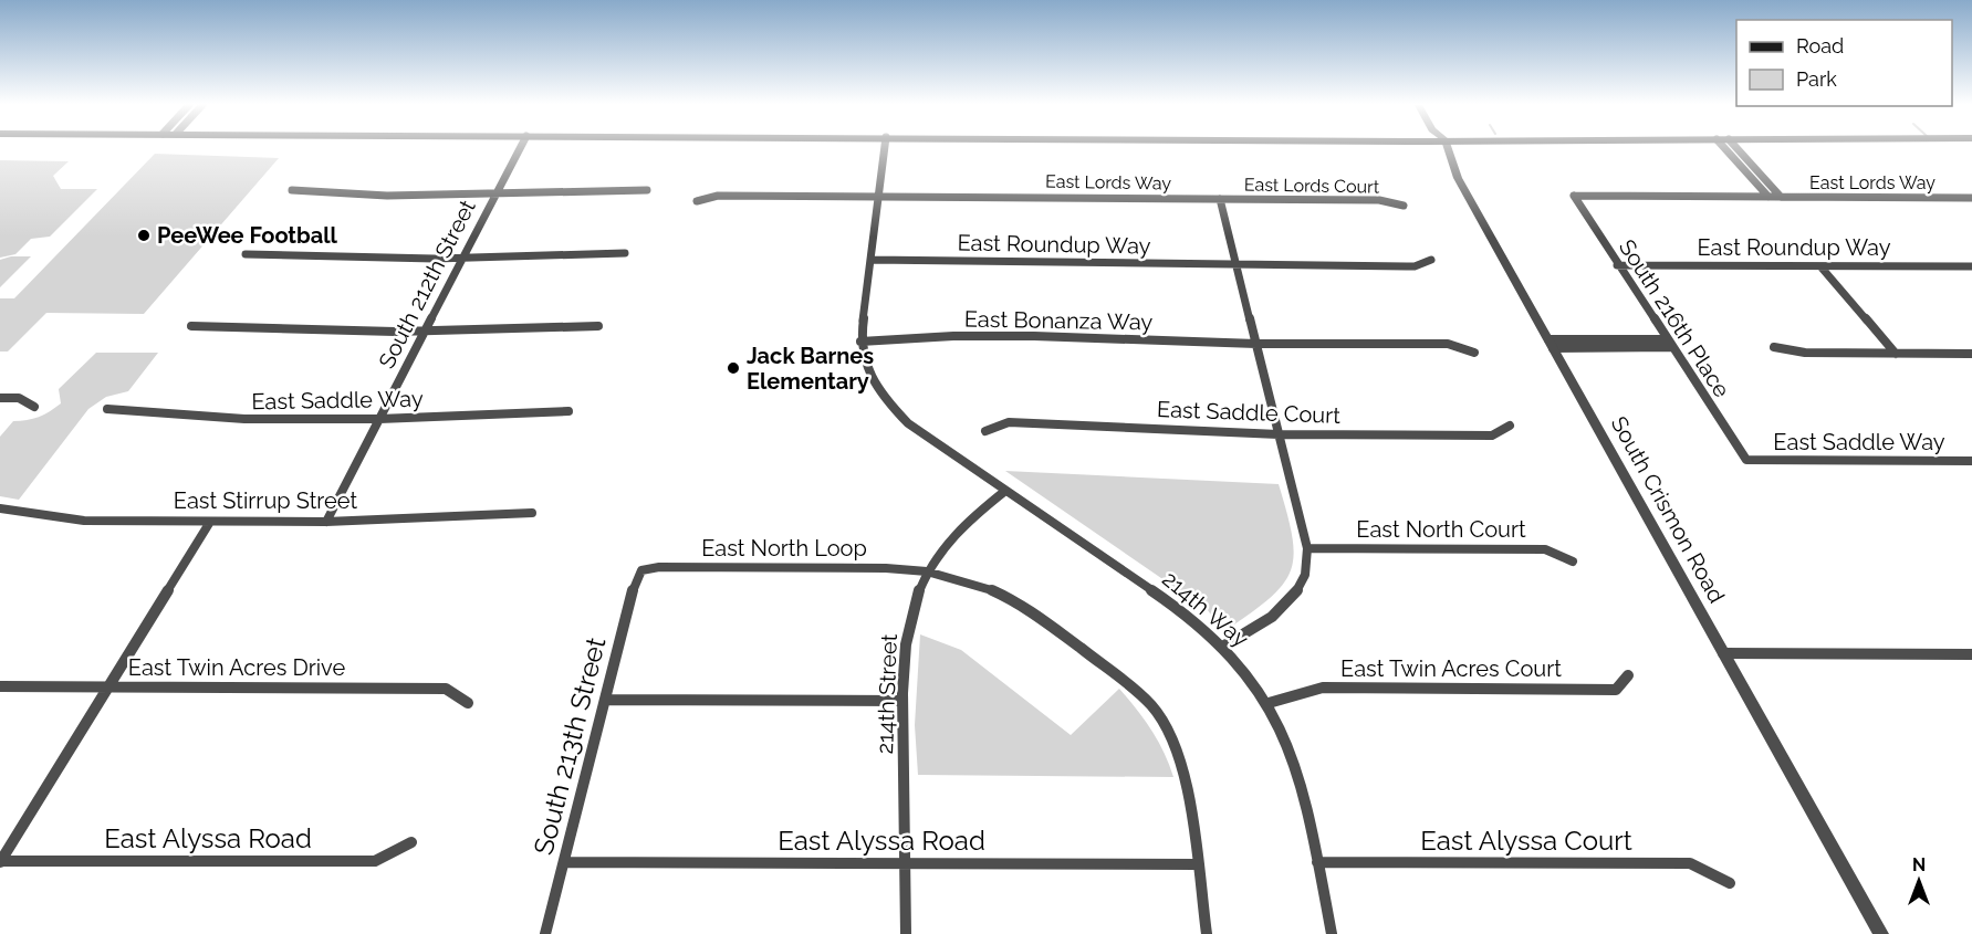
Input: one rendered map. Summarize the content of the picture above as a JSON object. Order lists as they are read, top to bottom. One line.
{"streets":{"street":["East Lords Way","East Lords Court","East Roundup Way","South 212th Street","South 216th Place","East Bonanza Way","East Saddle Way","East Saddle Court","East Stirrup Street","South Crismon Road","East North Court","East North Loop","214th Way","East Twin Acres Drive","East Twin Acres Court","214th Street","South 213th Street","East Alyssa Road","East Alyssa Court"]},"crossings":[["East Lords Way","East Lords Court"],["East Lords Way","South 216th Place"],["East Lords Way","214th Way"],["East Roundup Way","South 216th Place"],["East Roundup Way","214th Way"],["South 212th Street","East Saddle Way"],["South 212th Street","East Stirrup Street"],["South 216th Place","East Saddle Way"],["East Bonanza Way","214th Way"],["East North Loop","214th Street"],["East North Loop","South 213th Street"],["East North Loop","East Alyssa Road"],["214th Way","East Twin Acres Court"],["214th Way","214th Street"],["214th Way","East Alyssa Court"],["214th Street","East Alyssa Road"],["South 213th Street","East Alyssa Road"]],"places":["PeeWee Football","Jack Barnes Elementary"],"legend":["Road","Park"],"north":"top"}
